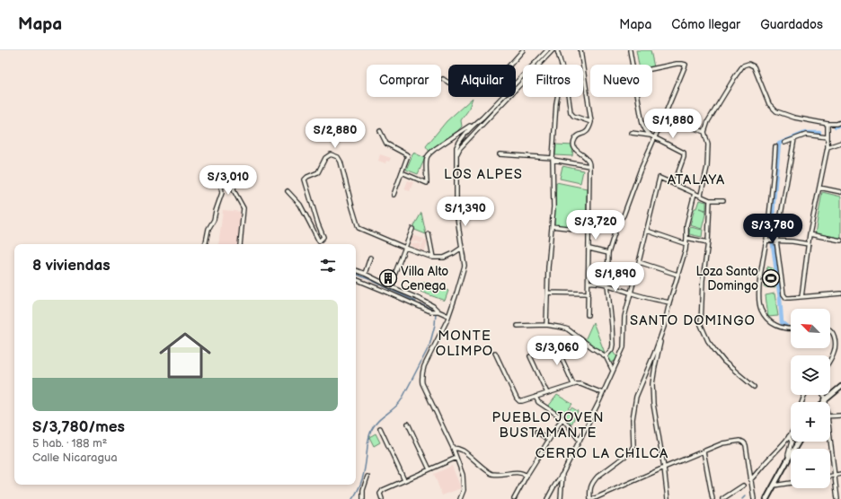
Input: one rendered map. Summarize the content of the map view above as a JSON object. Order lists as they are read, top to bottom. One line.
{"districts":["LOS ALPES","ATALAYA","SANTO DOMINGO","MONTE OLIMPO","PUEBLO JOVEN BUSTAMANTE","CERRO LA CHILCA"],"places":{"building":["Villa Alto Cenega"],"sports":["Loza Santo Domingo"]},"north":"top left","page":{"header":"Mapa","nav":["Mapa","Cómo llegar","Guardados"],"chip":["Comprar","Alquilar","Filtros","Nuevo"],"price":["S/1,880","S/2,880","S/3,010","S/1,390","S/3,720","S/3,780","S/1,890","S/3,060"],"heading":"8 viviendas","list":[{"name":"S/3,780/mes","note":"5 hab. · 188 m² · Calle Nicaragua"}],"map_buttons":["+","−"]}}
